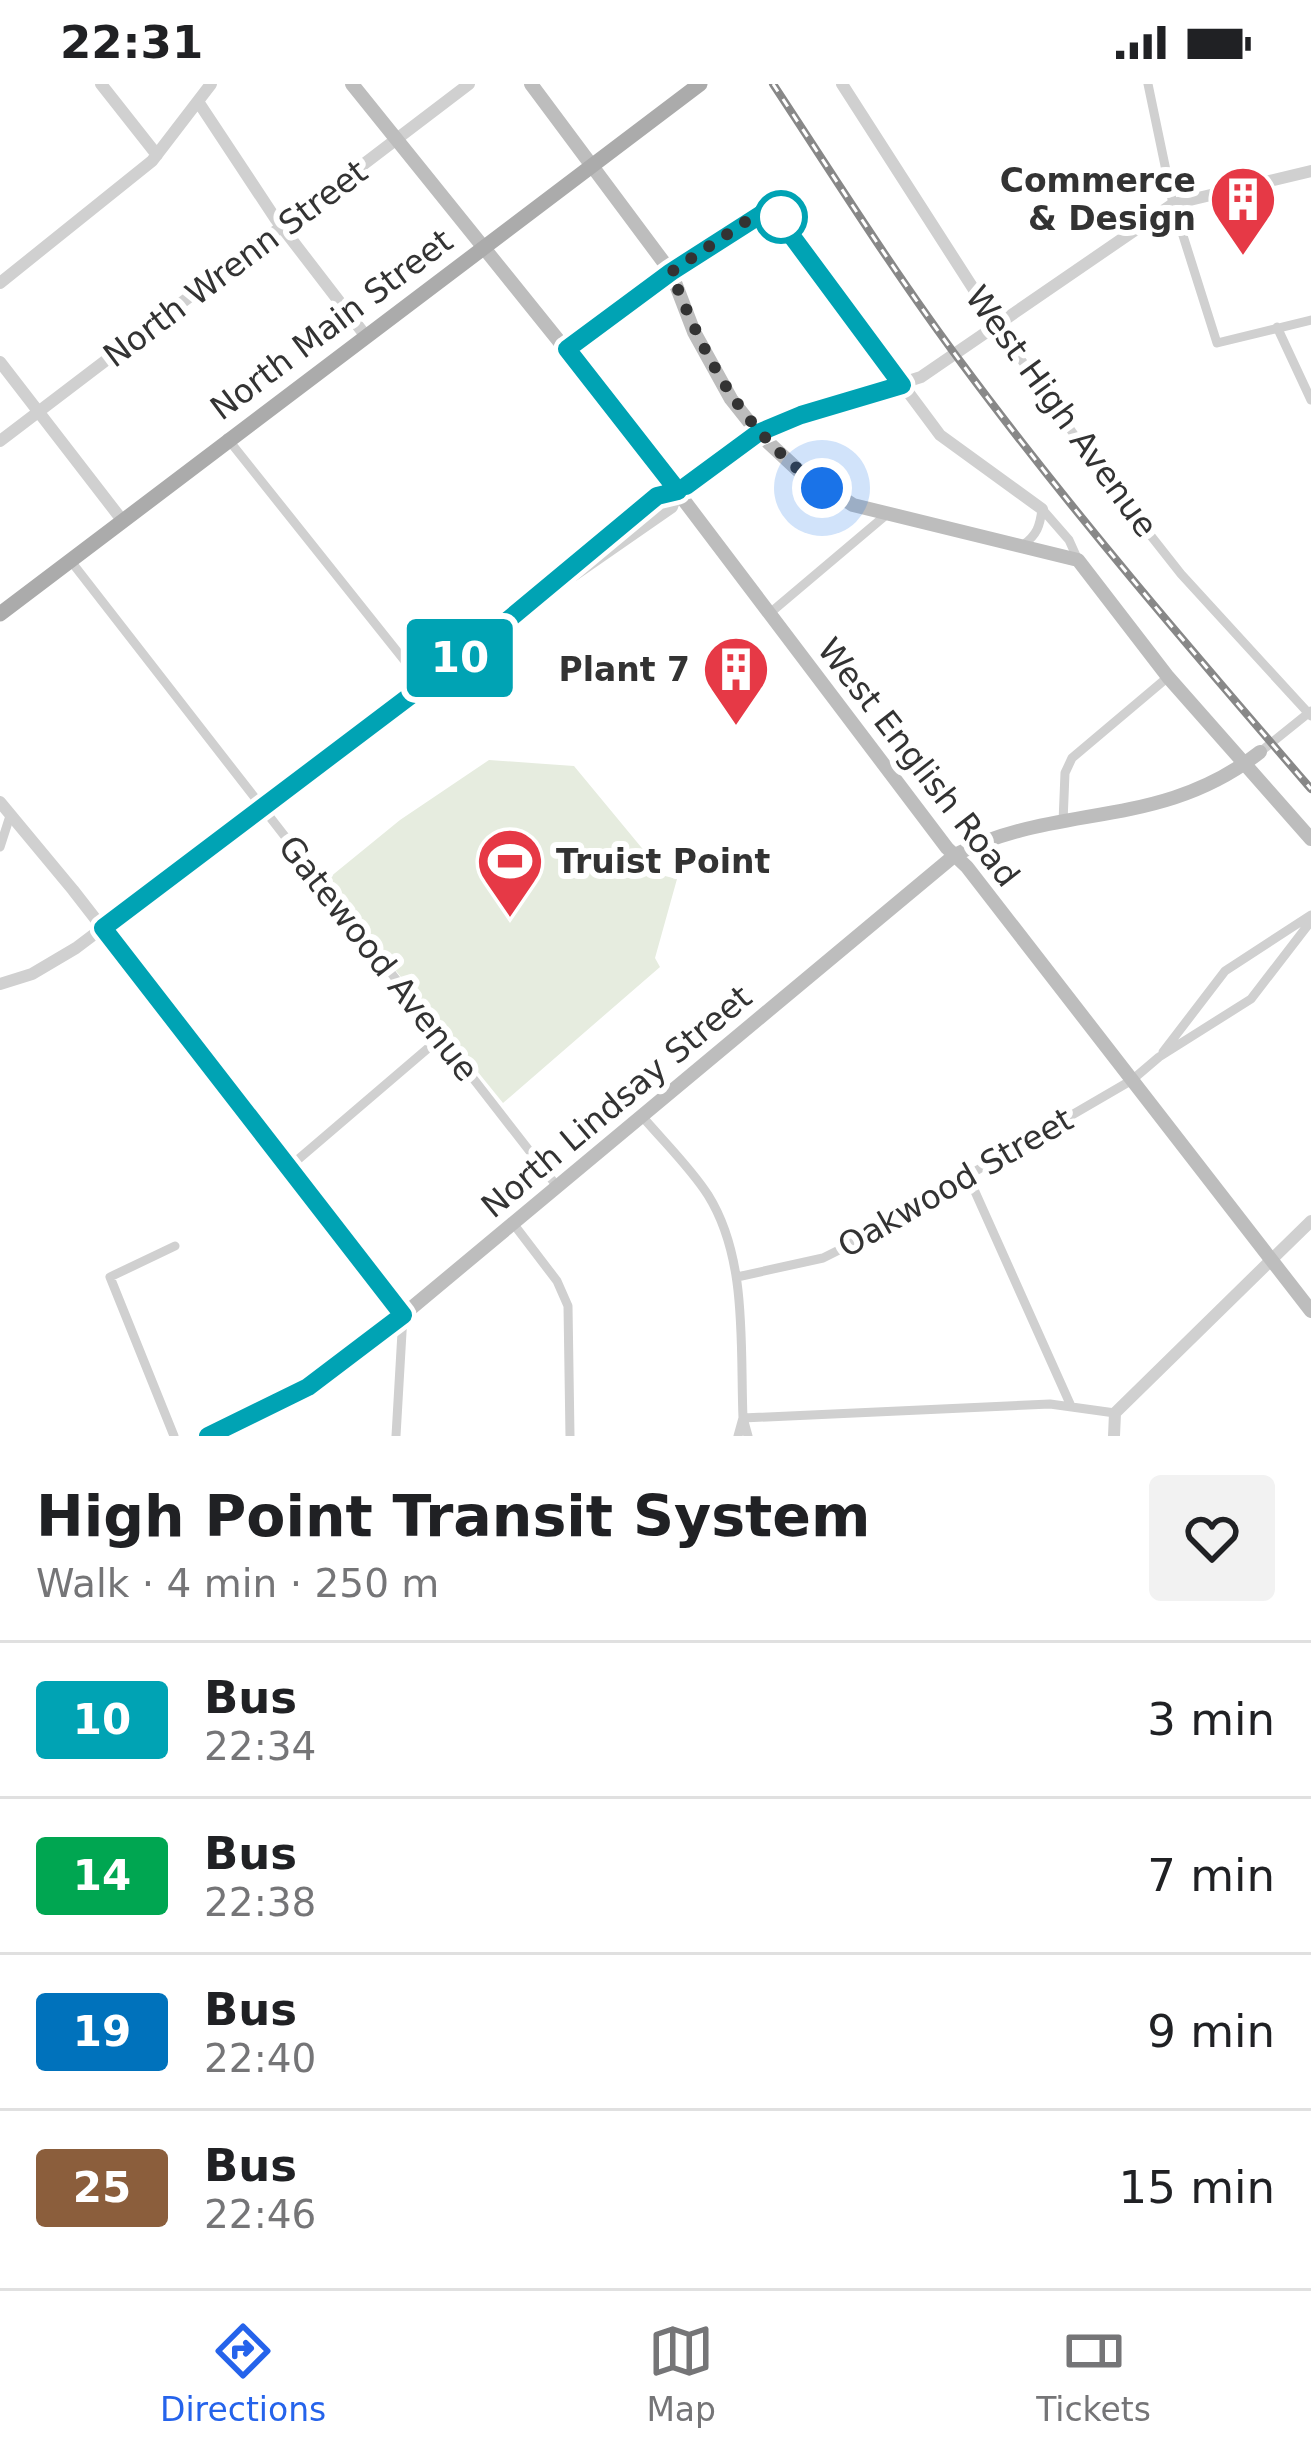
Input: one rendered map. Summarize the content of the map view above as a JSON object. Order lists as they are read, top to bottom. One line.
{"streets":{"main road":["North Main Street","West English Road","North Lindsay Street"],"street":["North Wrenn Street","West High Avenue","Gatewood Avenue","Oakwood Street"]},"crossings":[["North Wrenn Street","West English Road"],["North Main Street","West English Road"],["North Main Street","Gatewood Avenue"],["West English Road","North Lindsay Street"],["West English Road","Oakwood Street"],["Gatewood Avenue","North Lindsay Street"]],"places":{"building":["Commerce & Design","Plant 7"],"sports":["Truist Point"]},"lines":["bus line 10"],"page":{"status":"22:31","on_map":"10","heading":["High Point Transit System","Walk · 4 min · 250 m"],"list":[{"mark":"10","name":"Bus","note":"22:34","value":"3 min"},{"mark":"14","name":"Bus","note":"22:38","value":"7 min"},{"mark":"19","name":"Bus","note":"22:40","value":"9 min"},{"mark":"25","name":"Bus","note":"22:46","value":"15 min"}],"tabs":["Directions","Map","Tickets"]}}
